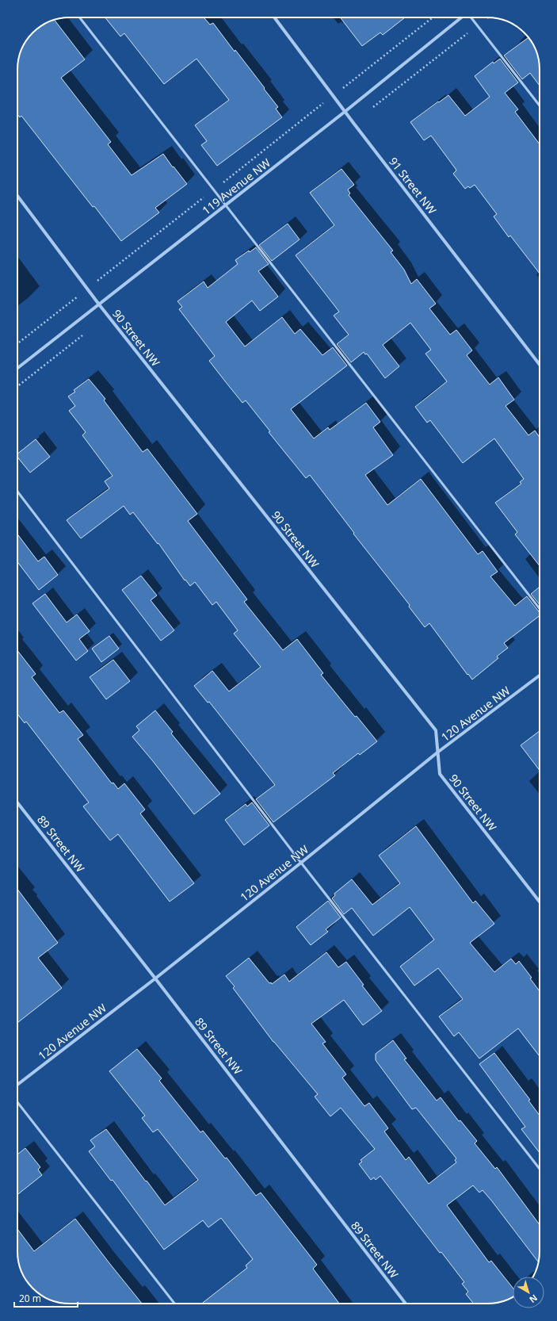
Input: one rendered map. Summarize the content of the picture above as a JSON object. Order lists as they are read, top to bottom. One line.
{"streets":{"street":["91 Street NW","119 Avenue NW","90 Street NW","120 Avenue NW","89 Street NW"]},"crossings":[["91 Street NW","119 Avenue NW"],["119 Avenue NW","90 Street NW"],["90 Street NW","120 Avenue NW"],["120 Avenue NW","89 Street NW"]],"scale_bar":"20 m","north":"bottom right"}
